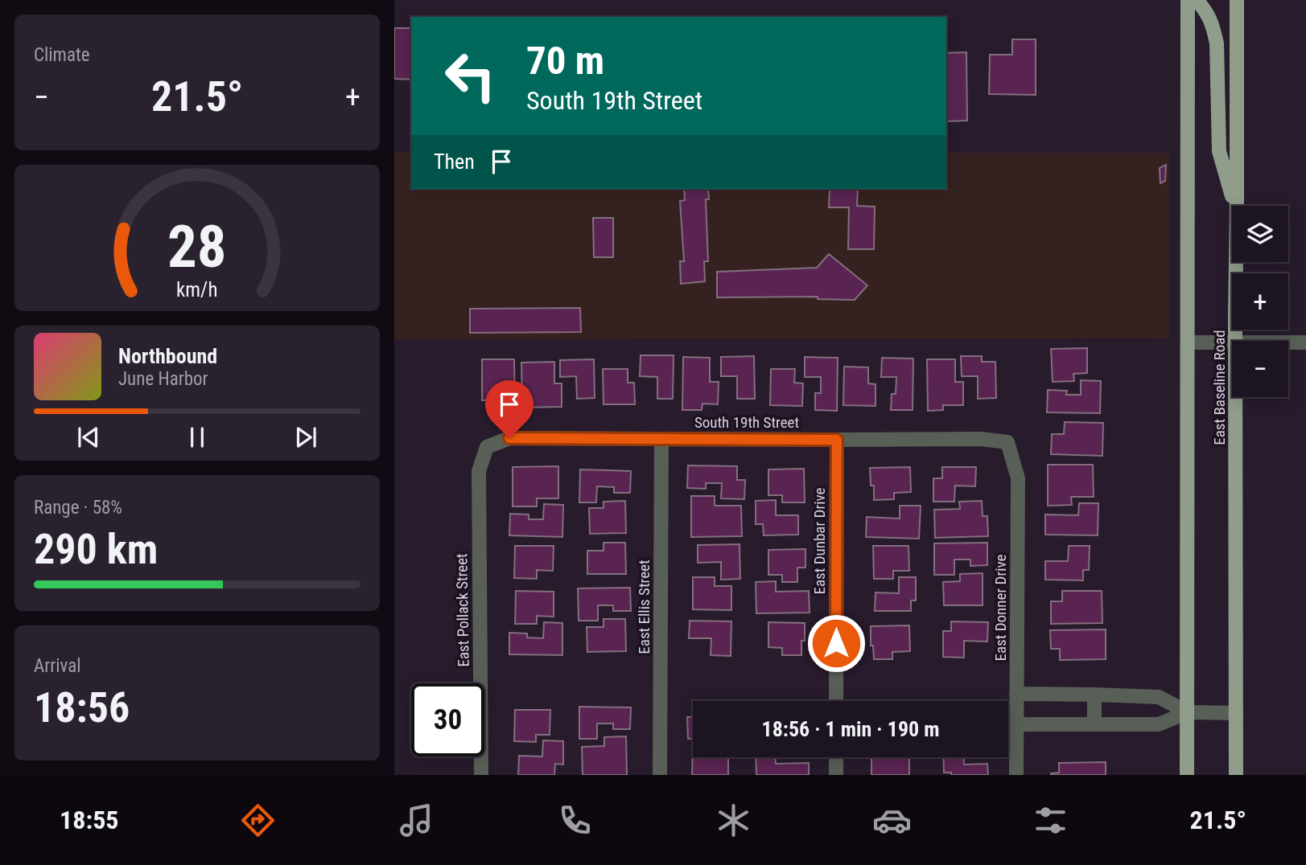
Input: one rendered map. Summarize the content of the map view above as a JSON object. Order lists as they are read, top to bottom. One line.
{"streets":{"main road":["East Baseline Road"],"street":["South 19th Street","East Dunbar Drive","East Ellis Street","East Donner Drive","East Pollack Street"]},"crossings":[["South 19th Street","East Dunbar Drive"],["South 19th Street","East Ellis Street"],["South 19th Street","East Donner Drive"],["South 19th Street","East Pollack Street"]],"page":{"tile":["Climate",["Range · 58%","290 km"],["Arrival","18:56"]],"turn":["70 m","South 19th Street"],"heat":["−","21.5°","+"],"then":"Then","map_buttons":["+","−"],"song":["Northbound","June Harbor"],"limit":"30","trip":"18:56 · 1 min · 190 m","tabs":["18:55","21.5°"],"gauge":["28","km/h"]}}
